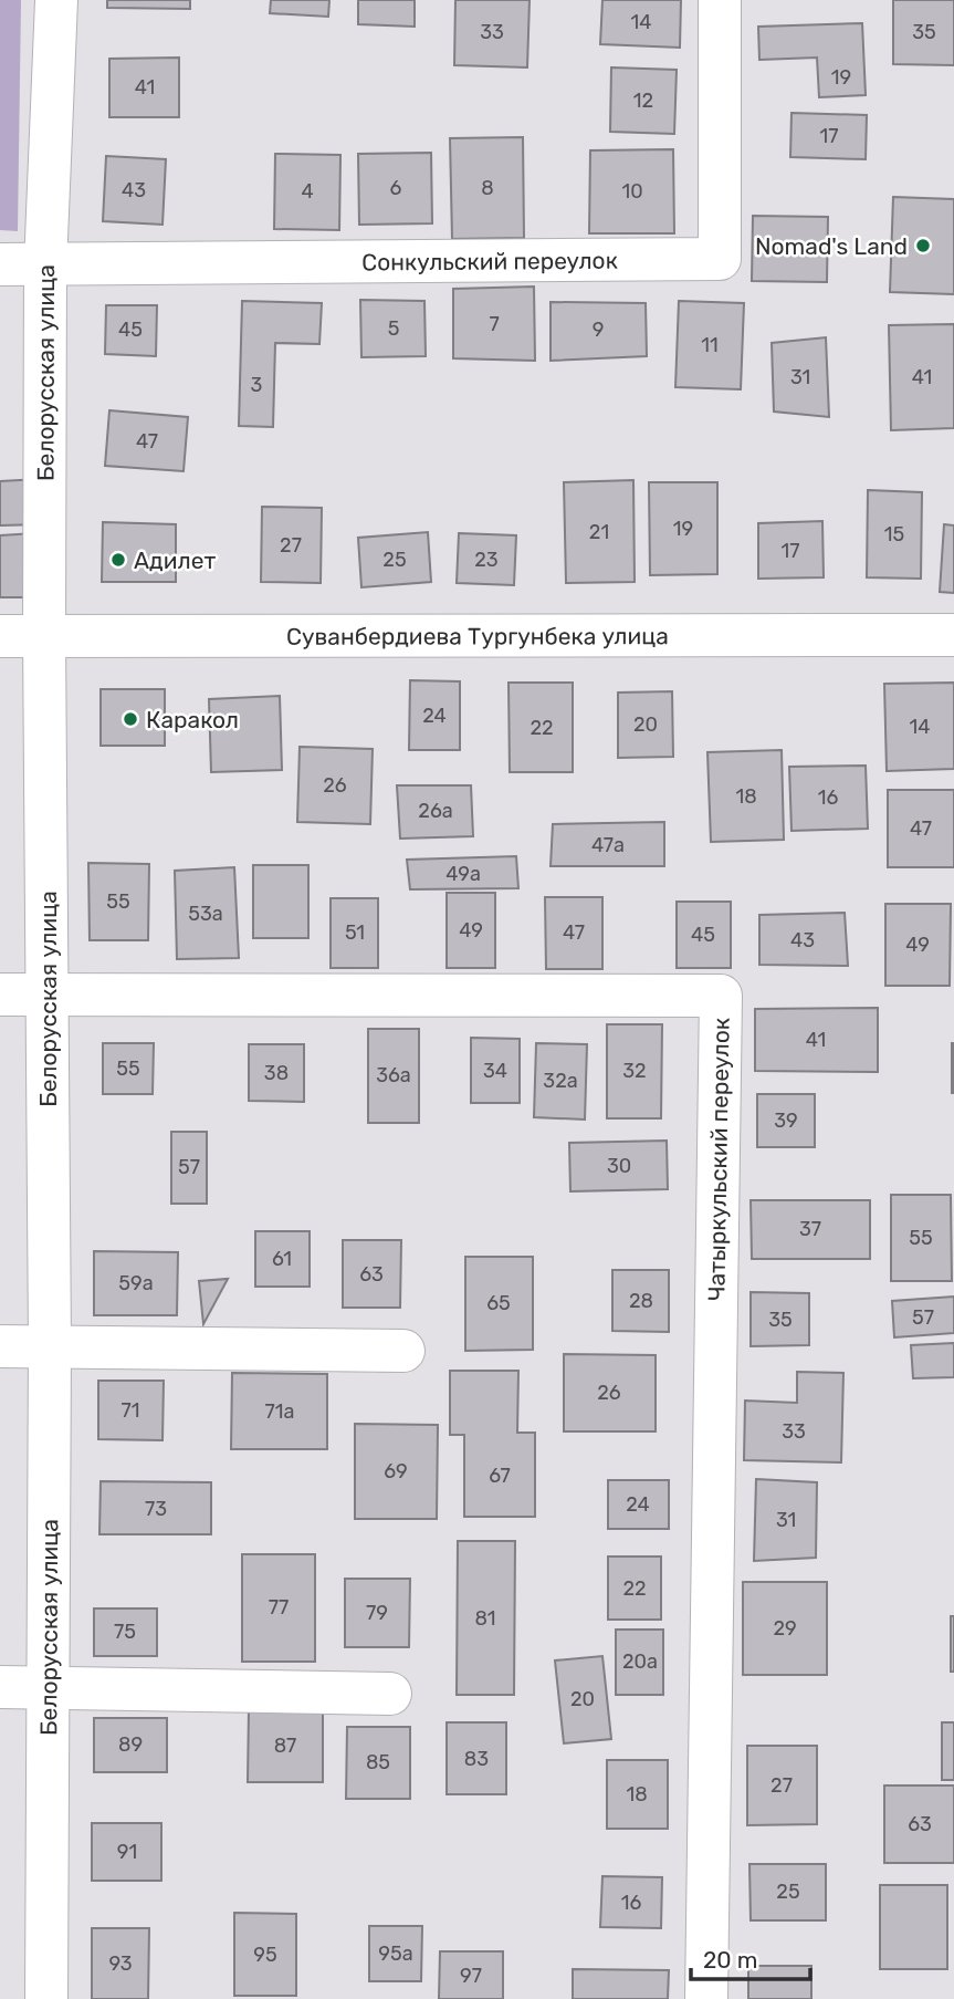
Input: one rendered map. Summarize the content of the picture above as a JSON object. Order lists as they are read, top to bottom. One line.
{"streets":{"street":["Сонкульский переулок","Белорусская улица","Суванбердиева Тургунбека улица","Чатыркульский переулок"]},"crossings":[["Сонкульский переулок","Белорусская улица"],["Белорусская улица","Суванбердиева Тургунбека улица"],["Белорусская улица","Чатыркульский переулок"]],"places":["Nomad's Land","Адилет","Каракол"],"house_numbers":["14","33","35","19","41","12","17","6","8","43","4","10","7","5","45","9","11","31","41","3","47","19","21","15","27","17","25","23","24","20","14","22","26","18","16","26а","47","47а","49а","55","53а","49","51","47","45","43","49","41","55","34","32","38","36а","32а","39","30","57","37","55","61","63","59а","28","65","57","35","26","71","71а","33","69","67","24","73","31","22","77","79","81","29","75","20а","20","89","87","83","85","27","18","63","91","25","16","95а","95","93","97"],"scale_bar":"20 m"}
